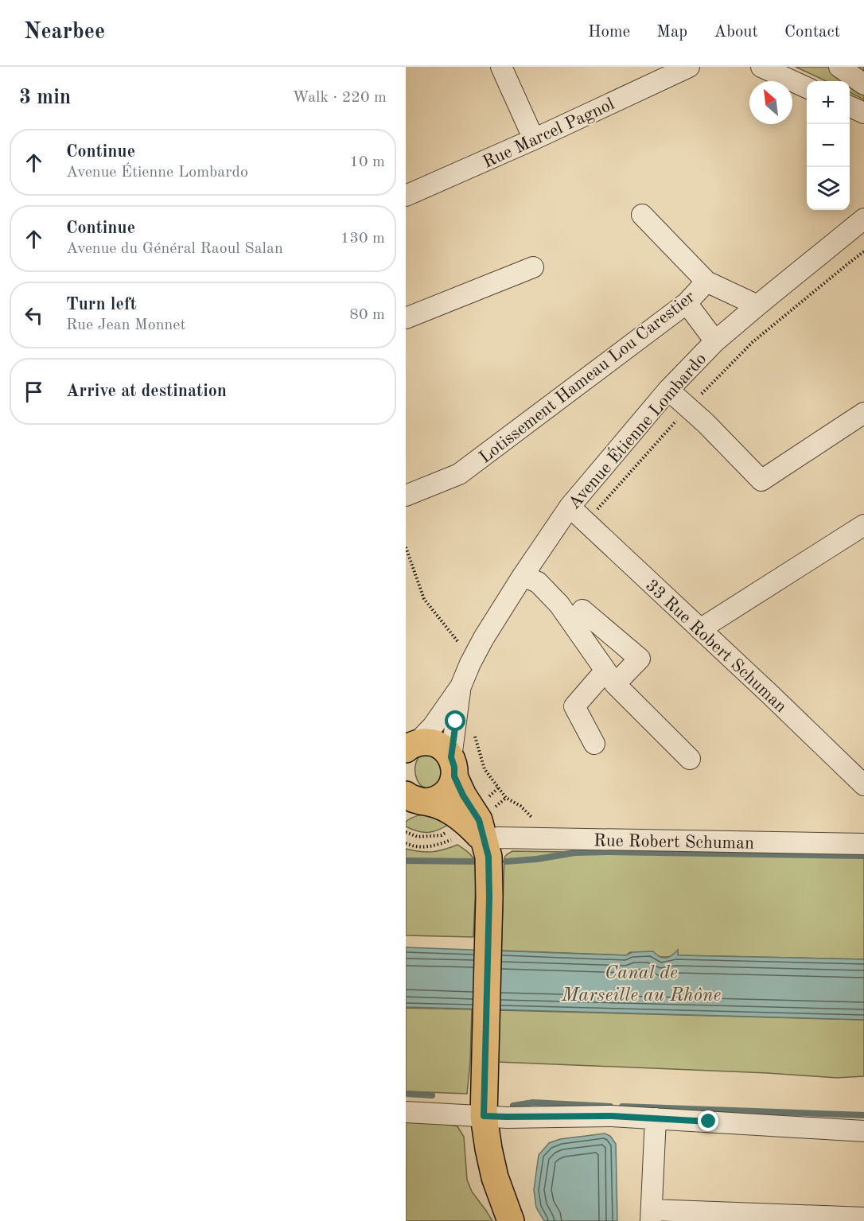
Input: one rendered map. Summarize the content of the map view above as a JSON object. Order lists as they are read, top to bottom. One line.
{"streets":{"street":["Rue Marcel Pagnol","Lotissement Hameau Lou Carestier","Avenue Étienne Lombardo","33 Rue Robert Schuman","Rue Robert Schuman"]},"crossings":[["Avenue Étienne Lombardo","33 Rue Robert Schuman"]],"water":["Canal de Marseille au Rhône"],"north":"top left","page":{"header":"Nearbee","nav":["Home","Map","About","Contact"],"heading":["3 min","Walk · 220 m"],"map_buttons":["+","−"],"list":[["Continue","Avenue Étienne Lombardo","10 m"],["Continue","Avenue du Général Raoul Salan","130 m"],["Turn left","Rue Jean Monnet","80 m"],"Arrive at destination"]}}
